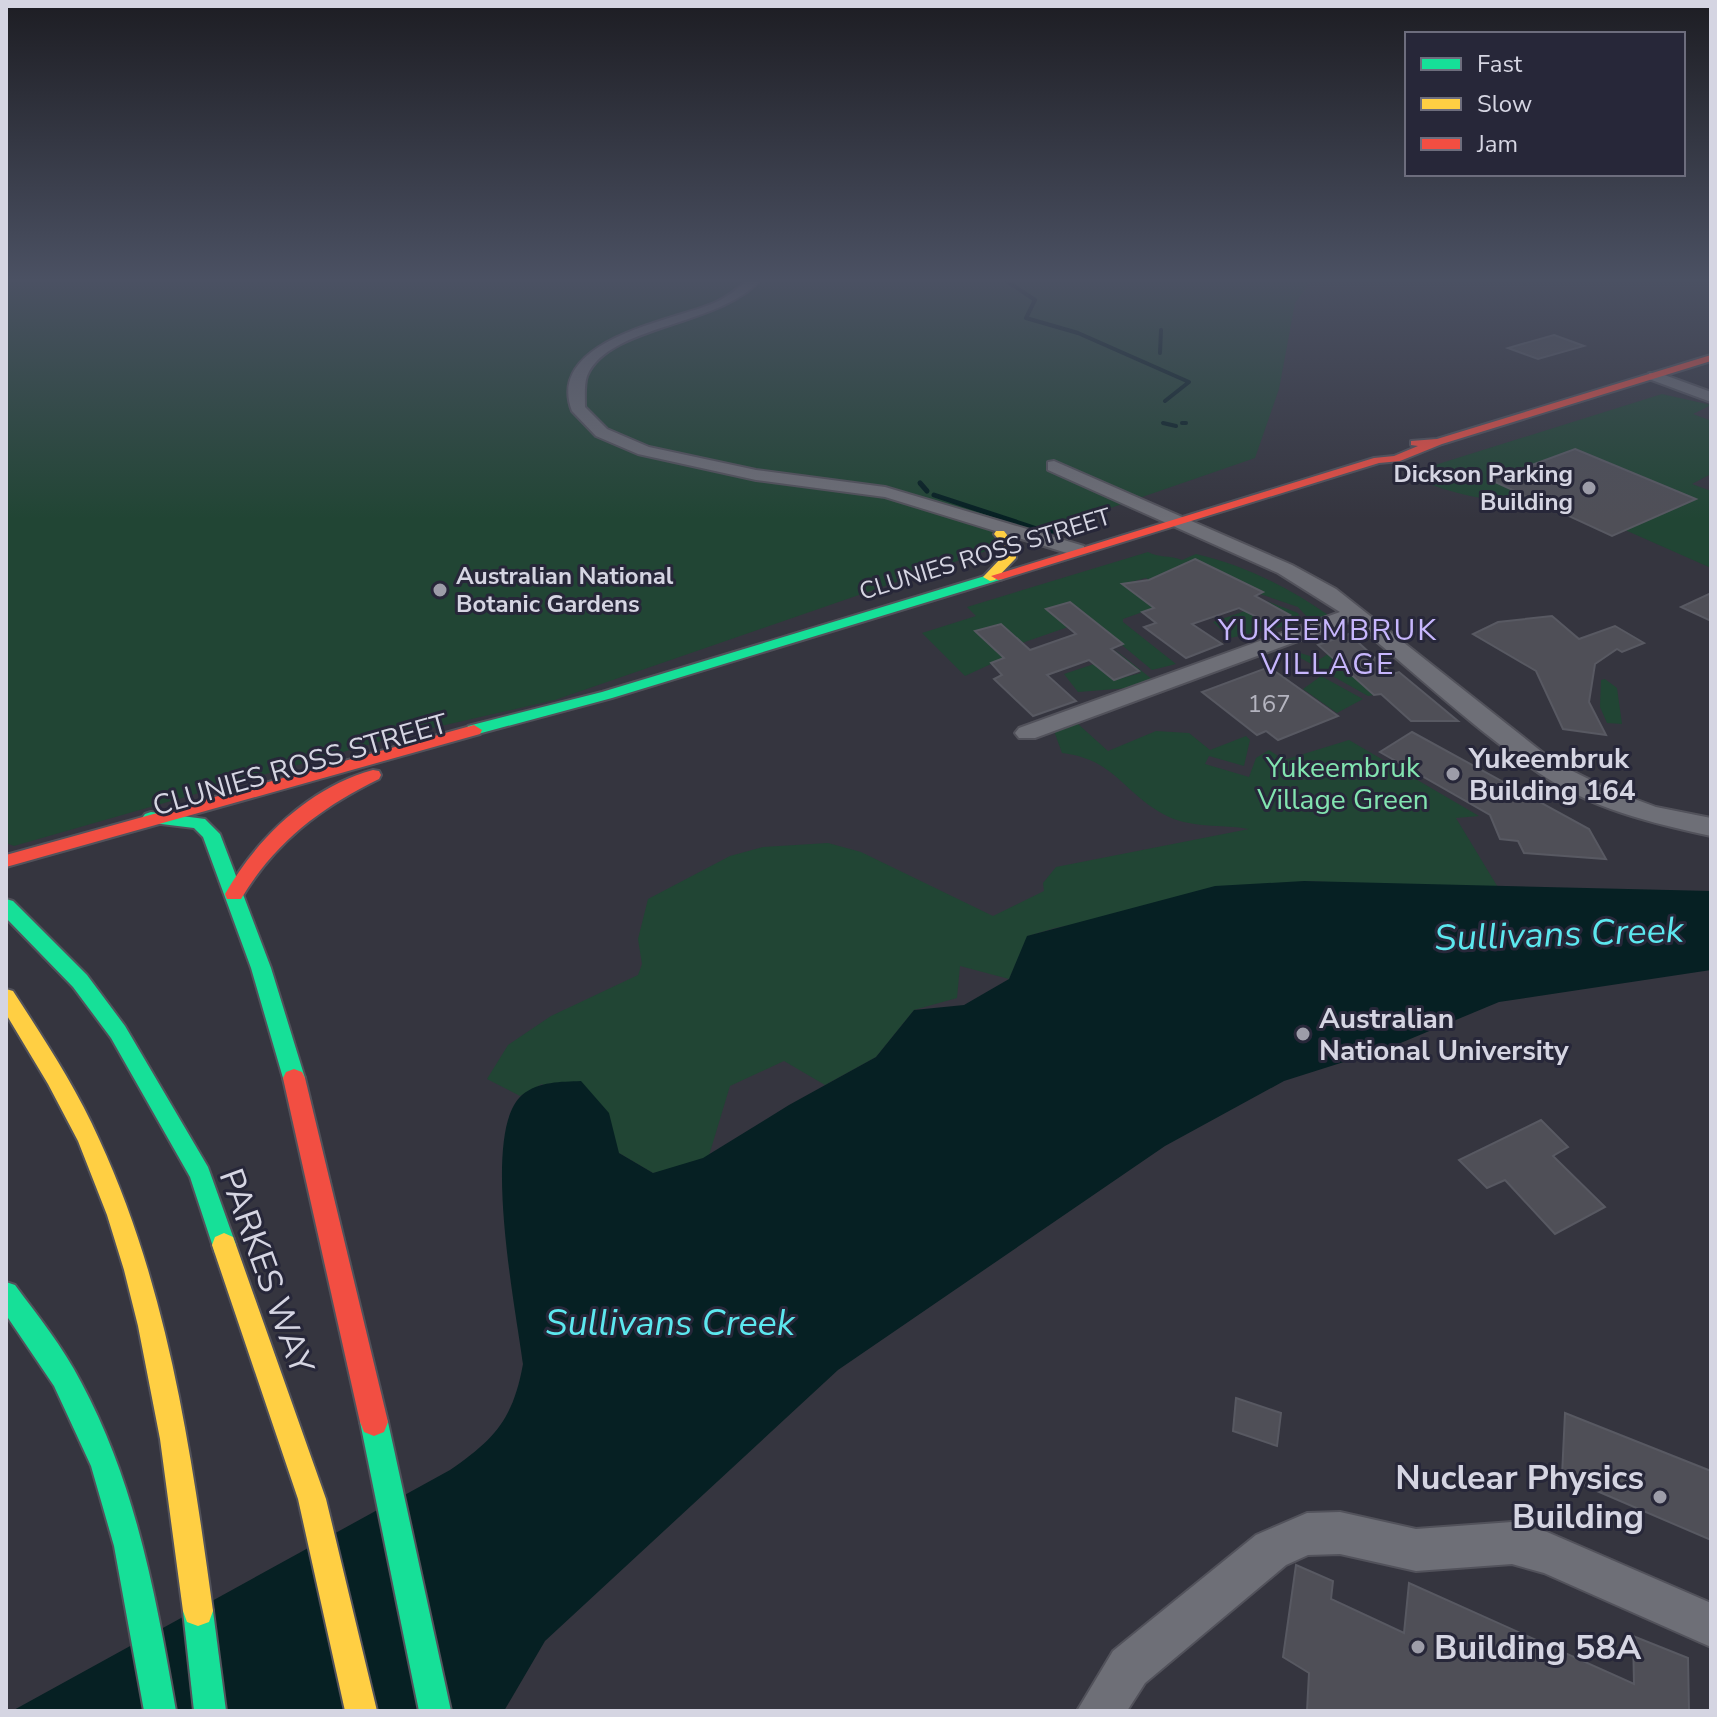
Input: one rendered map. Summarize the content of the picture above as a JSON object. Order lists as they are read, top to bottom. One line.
{"streets":{"main road":["CLUNIES ROSS STREET","PARKES WAY"]},"districts":["YUKEEMBRUK VILLAGE"],"water":["Sullivans Creek"],"parks":["Yukeembruk Village Green"],"places":["Dickson Parking Building","Australian National Botanic Gardens","Yukeembruk Building 164","Australian National University","Nuclear Physics Building","Building 58A"],"house_numbers":["167"],"legend":["Fast","Slow","Jam"]}
